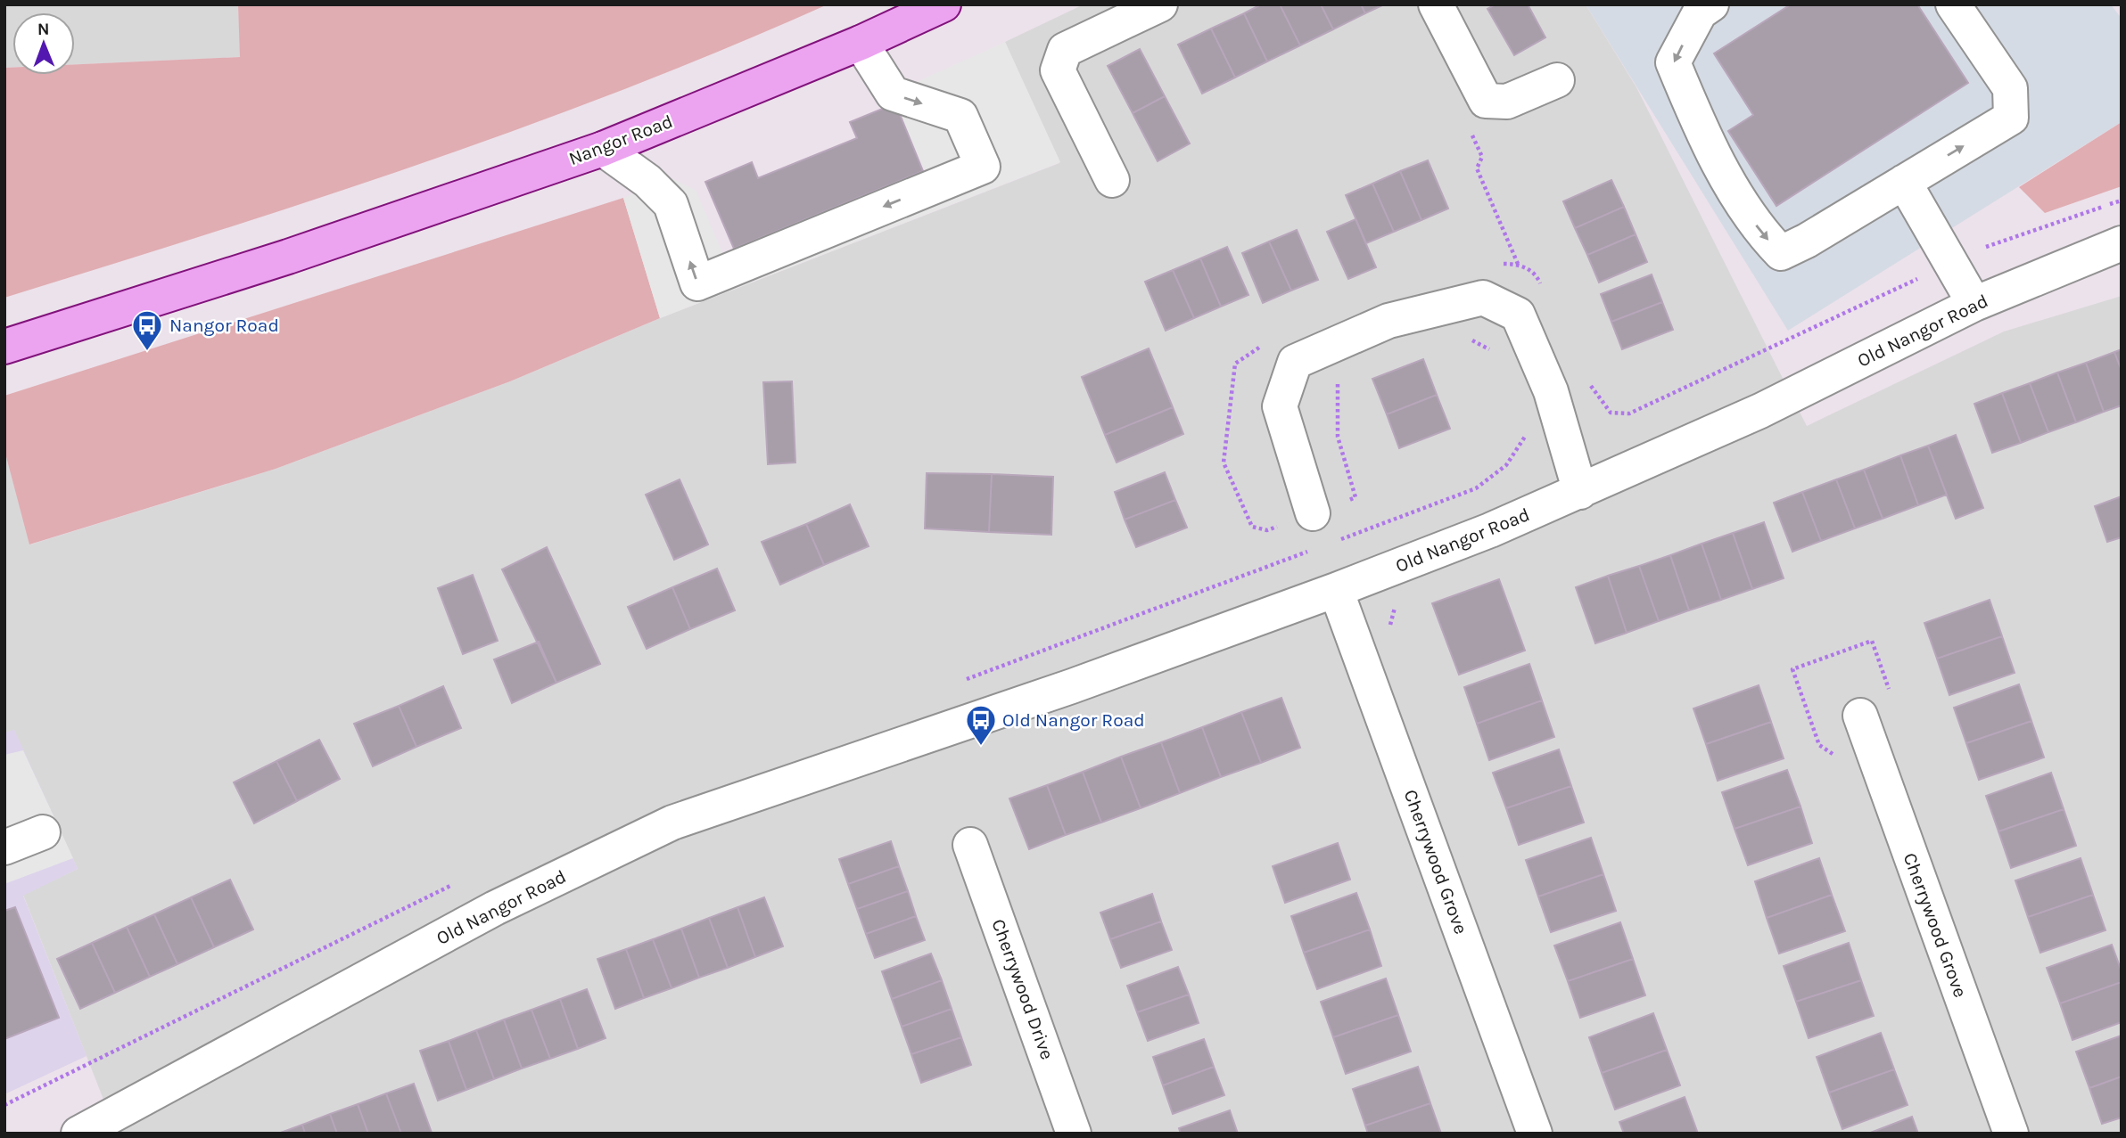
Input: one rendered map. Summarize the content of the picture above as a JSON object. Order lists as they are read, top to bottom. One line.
{"streets":{"main road":["Nangor Road"],"street":["Old Nangor Road","Cherrywood Grove","Cherrywood Drive"]},"crossings":[["Old Nangor Road","Cherrywood Grove"]],"places":{"bus stop":["Nangor Road","Old Nangor Road"]},"north":"top"}
